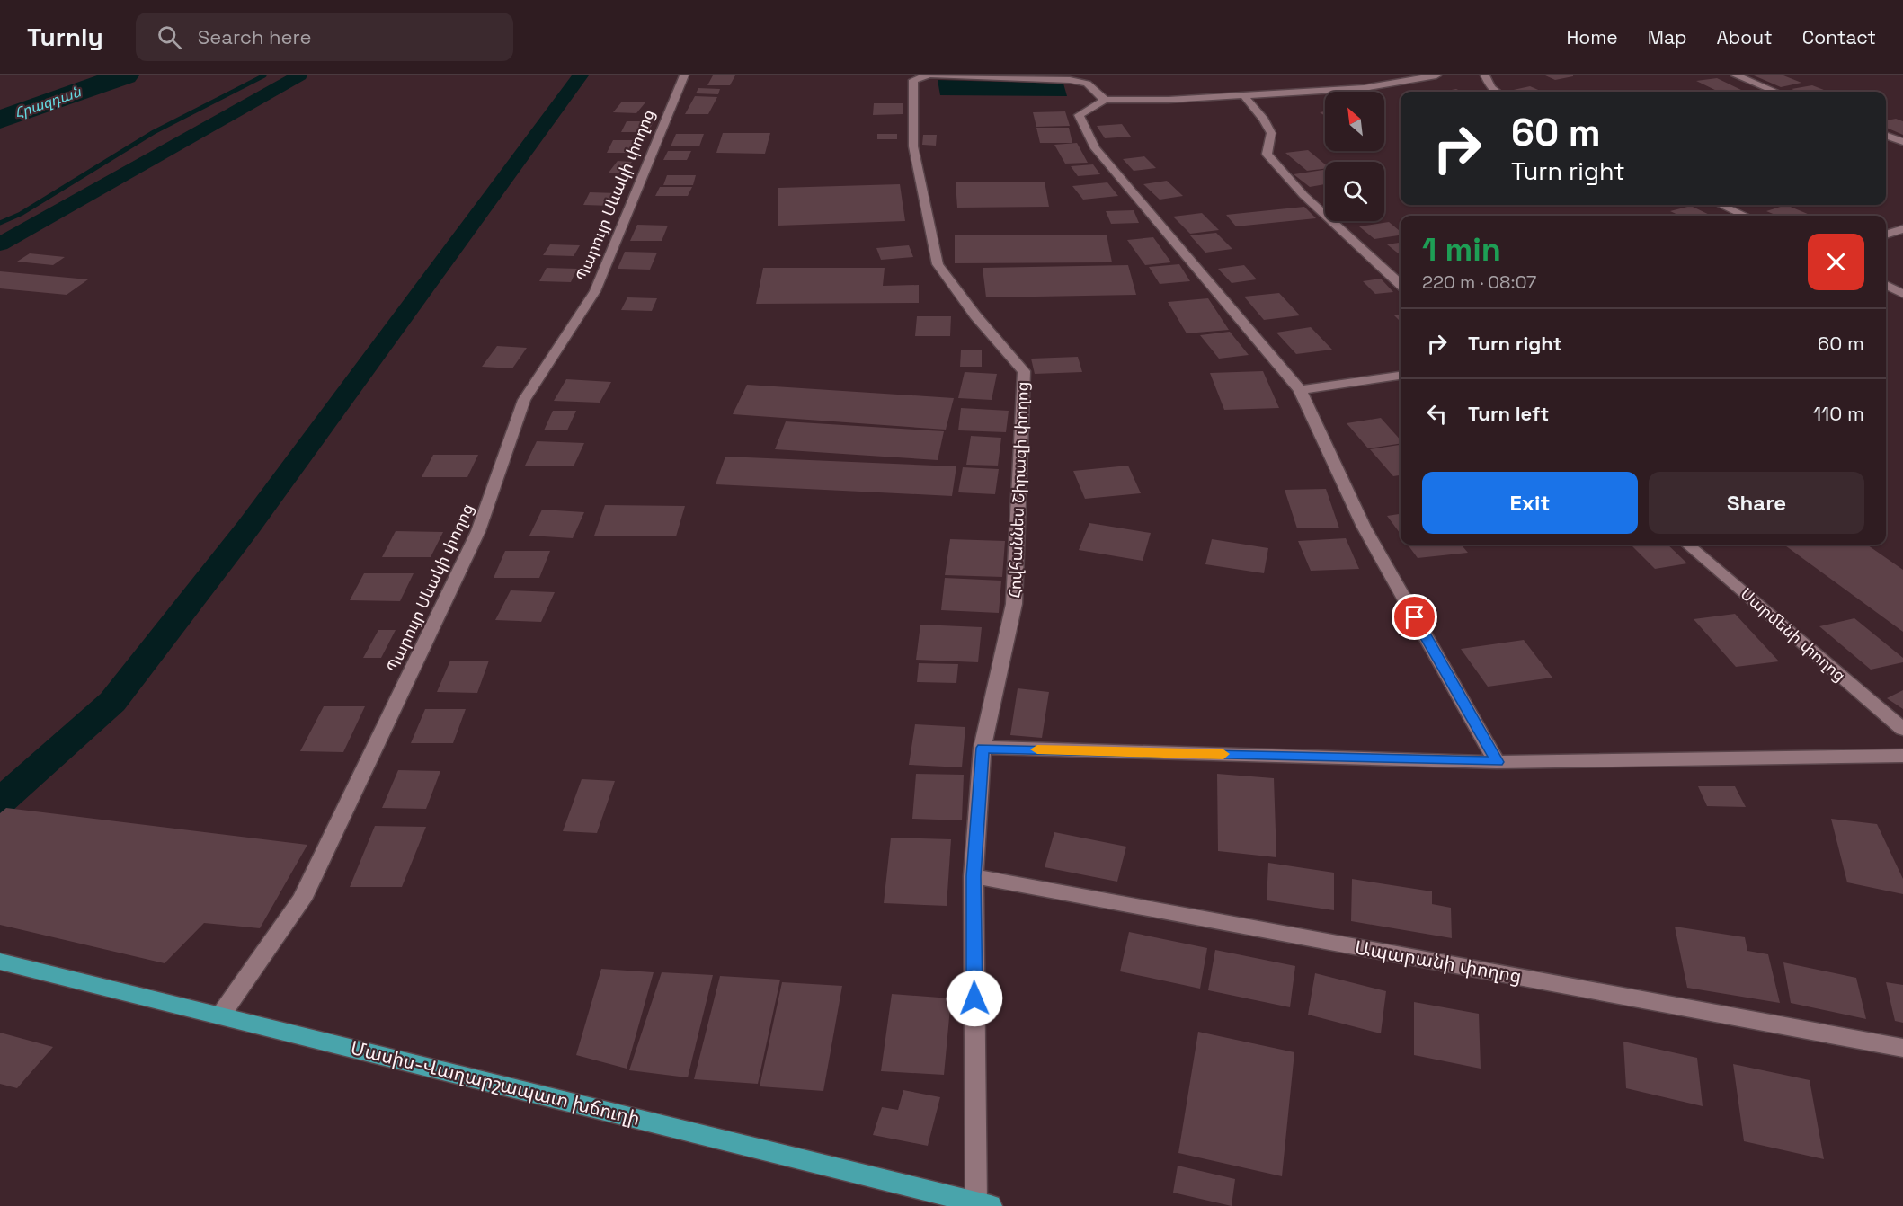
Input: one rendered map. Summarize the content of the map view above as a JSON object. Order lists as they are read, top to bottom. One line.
{"streets":{"main road":["Մասիս-Վաղարշապատ խճուղի"],"street":["Պարույր Սևակի փողոց","Հովհաննես Շիրազի փողոց","Սարմենի փողոց","Ապարանի փողոց"]},"crossings":[["Պարույր Սևակի փողոց","Մասիս-Վաղարշապատ խճուղի"],["Հովհաննես Շիրազի փողոց","Ապարանի փողոց"],["Հովհաննես Շիրազի փողոց","Մասիս-Վաղարշապատ խճուղի"]],"water":["Հրազդան"],"north":"top left","page":{"header":"Turnly","search":"Search here","nav":["Home","Map","About","Contact"],"turn":["60 m","Turn right"],"heading":["1 min","220 m · 08:07"],"list":[{"name":"Turn right","value":"60 m"},{"name":"Turn left","value":"110 m"}],"buttons":["Exit","Share"]}}
